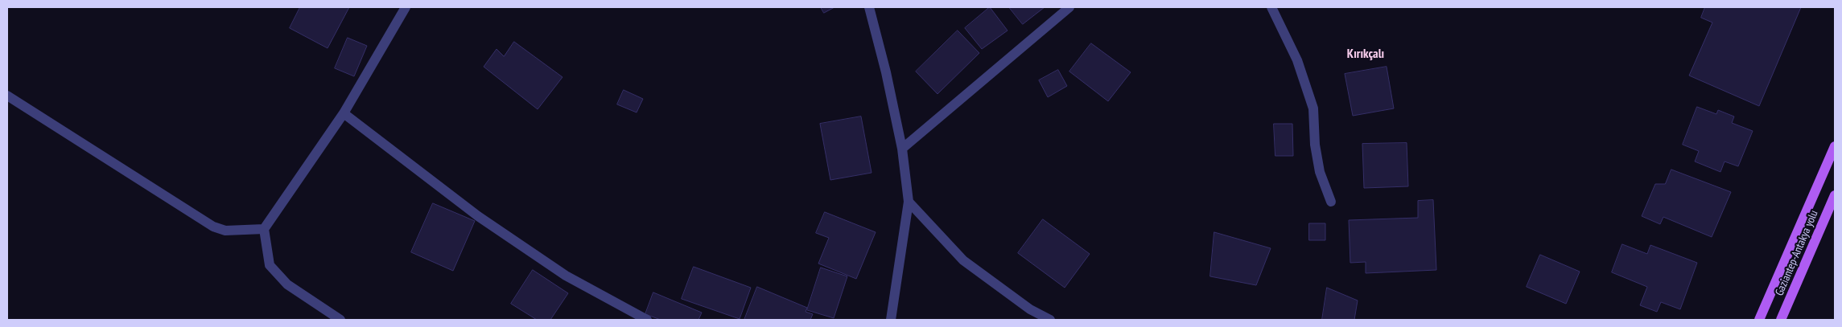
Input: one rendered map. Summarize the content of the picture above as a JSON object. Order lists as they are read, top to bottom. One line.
{"streets":{"main road":["Gaziantep-Antakya yolu"]},"districts":["Kırıkçalı"]}
